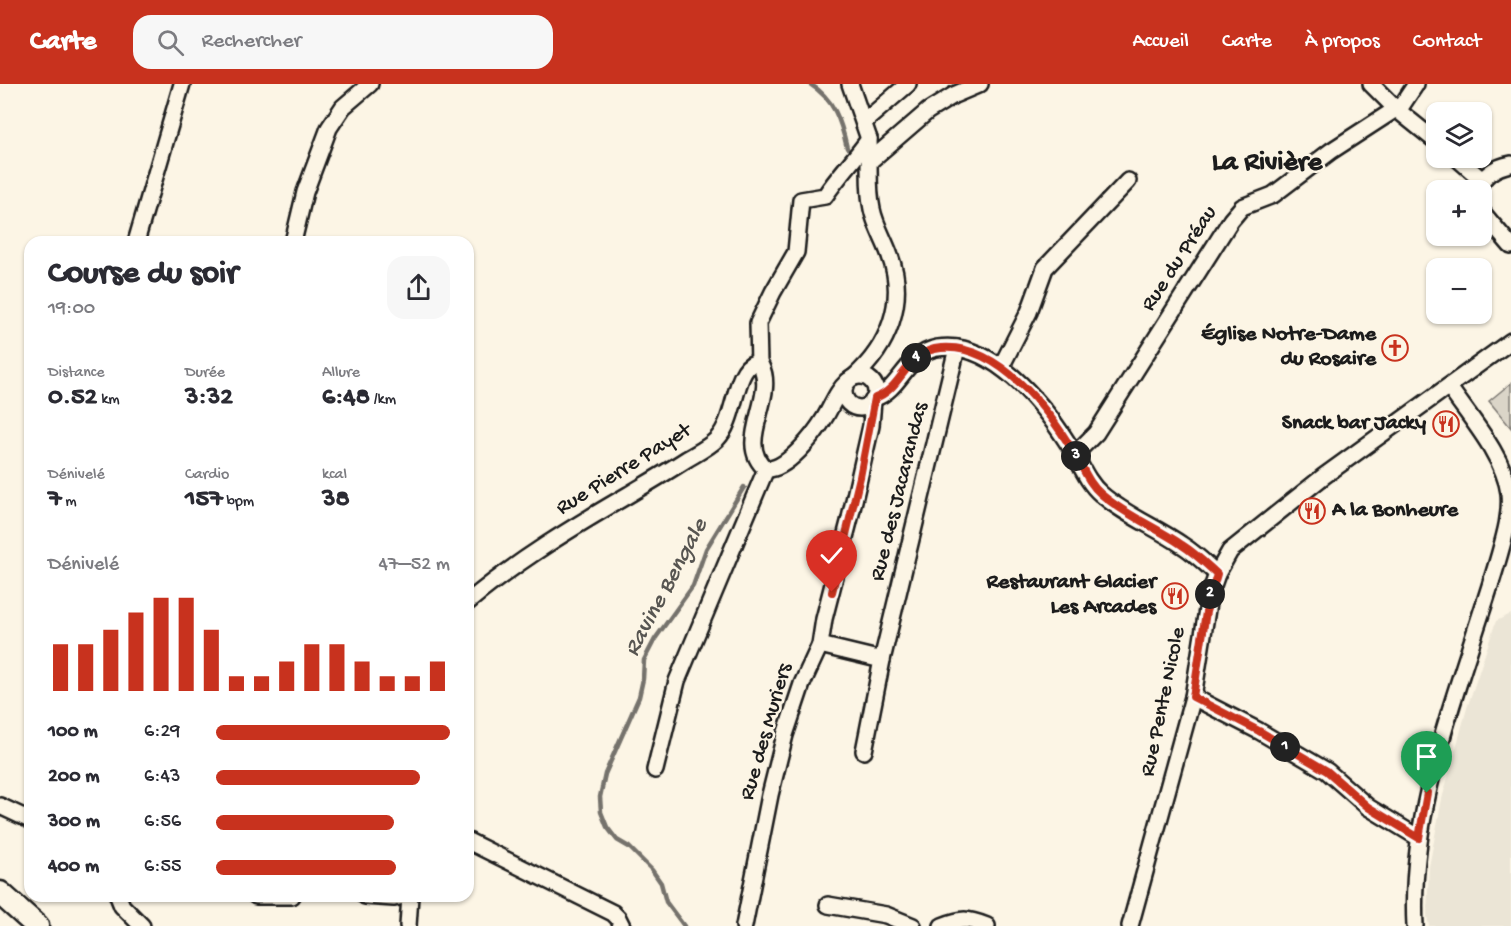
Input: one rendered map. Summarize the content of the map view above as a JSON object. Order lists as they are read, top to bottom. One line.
{"streets":{"street":["Rue du Préau","Rue Pierre Payet","Rue des Jacarandas","Rue Pente Nicole","Rue des Muriers"]},"districts":["La Rivière"],"water":["Ravine Bengale"],"places":{"church":["Église Notre-Dame du Rosaire"],"restaurant":["Snack bar Jacky","A la Bonheure","Restaurant Glacier Les Arcades"]},"page":{"header":"Carte","search":"Rechercher","nav":["Accueil","Carte","À propos","Contact"],"map_buttons":["+","−"],"heading":["Course du soir","19:00"],"stats":[["Distance","0.52 km"],["Durée","3:32"],["Allure","6:48 /km"],["Dénivelé","7 m"],["Cardio","157 bpm"],["kcal","38"]],"pins":["4","3","2","1"],"chart":["Dénivelé","47–52 m"],"list":[{"name":"100 m","note":"6:29"},{"name":"200 m","note":"6:43"},{"name":"300 m","note":"6:56"},{"name":"400 m","note":"6:55"}]}}
